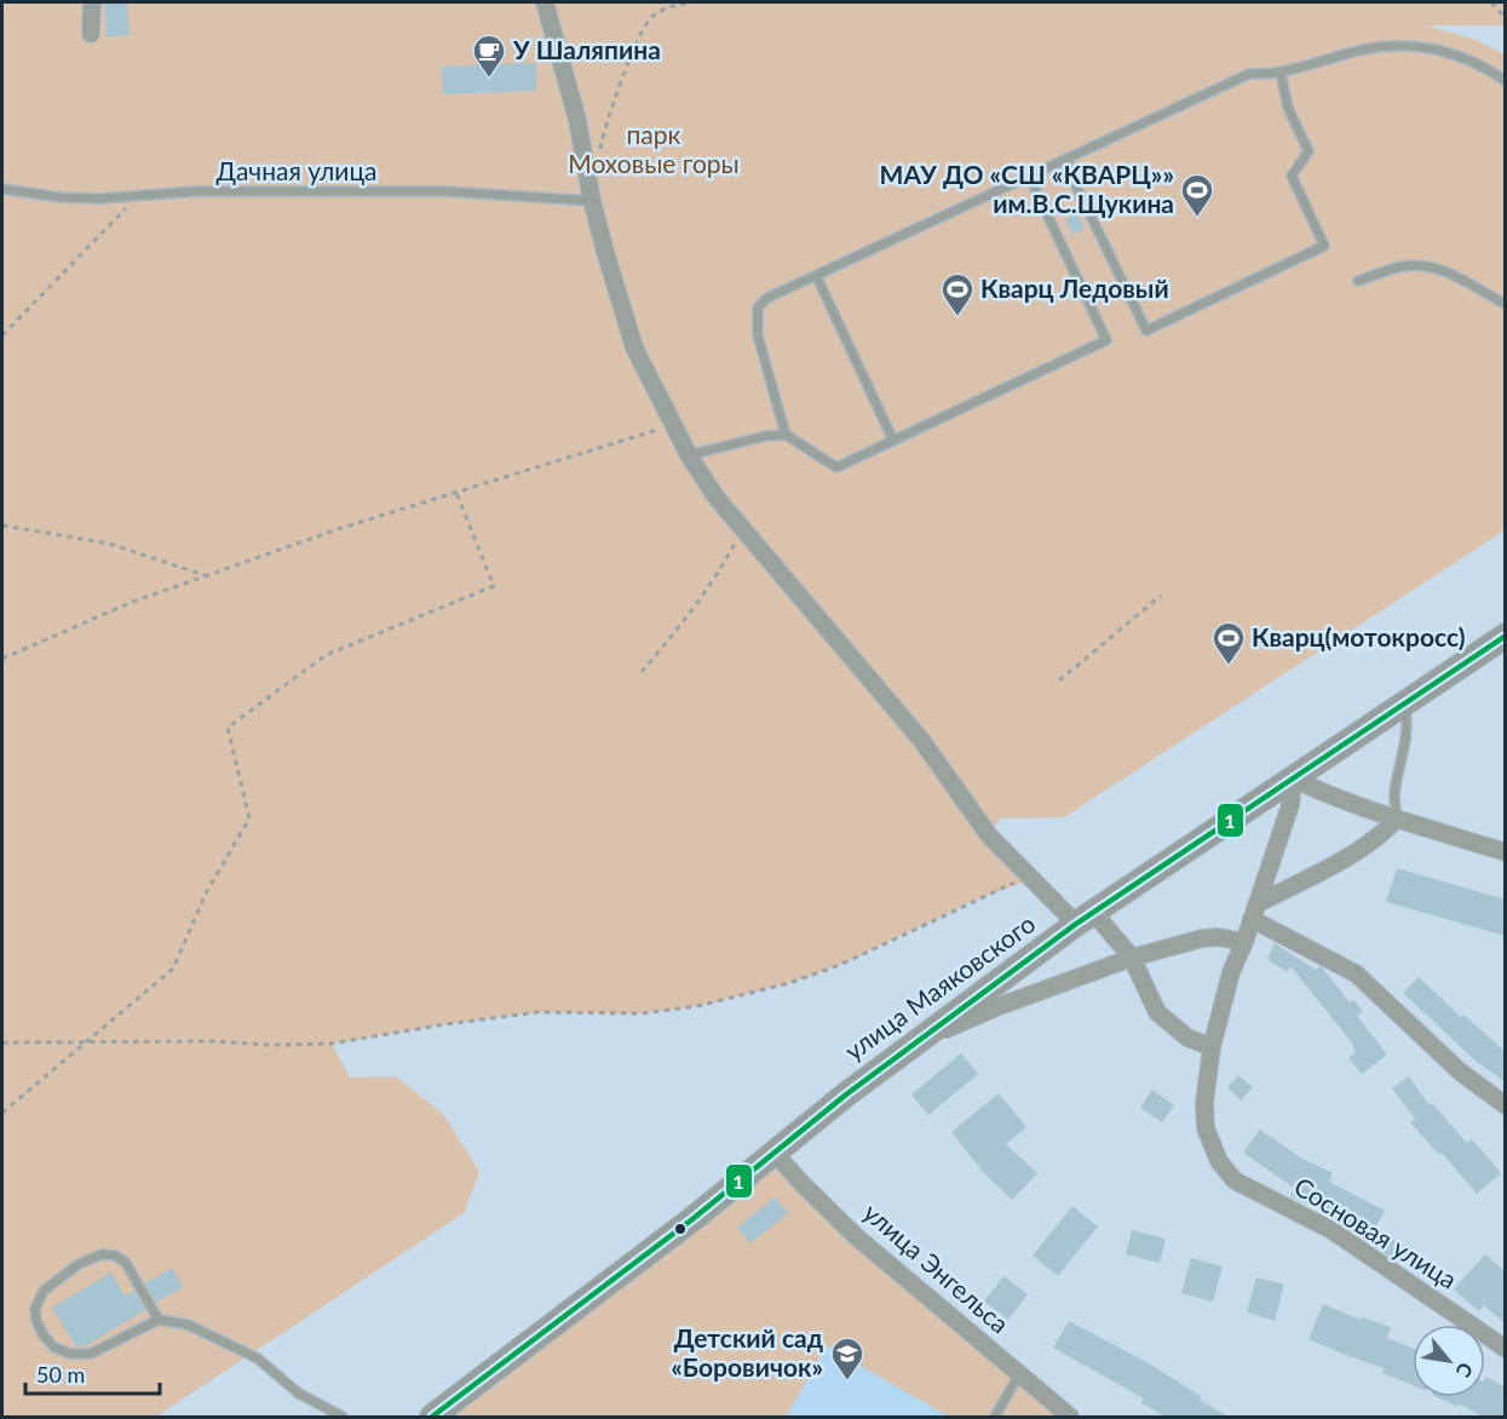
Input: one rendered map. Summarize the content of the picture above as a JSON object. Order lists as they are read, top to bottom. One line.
{"streets":{"main road":["улица Маяковского"],"street":["Сосновая улица","улица Энгельса"],"lane":["Дачная улица"]},"crossings":[["улица Маяковского","Сосновая улица"],["улица Маяковского","улица Энгельса"]],"parks":["парк Моховые горы"],"places":{"cafe":["У Шаляпина"],"sports":["МАУ ДО «СШ «КВАРЦ»» им.В.С.Щукина","Кварц Ледовый","Кварц(мотокросс)"],"school or university":["Детский сад «Боровичок»"]},"lines":["transit line 1"],"scale_bar":"50 m","north":"bottom right"}
